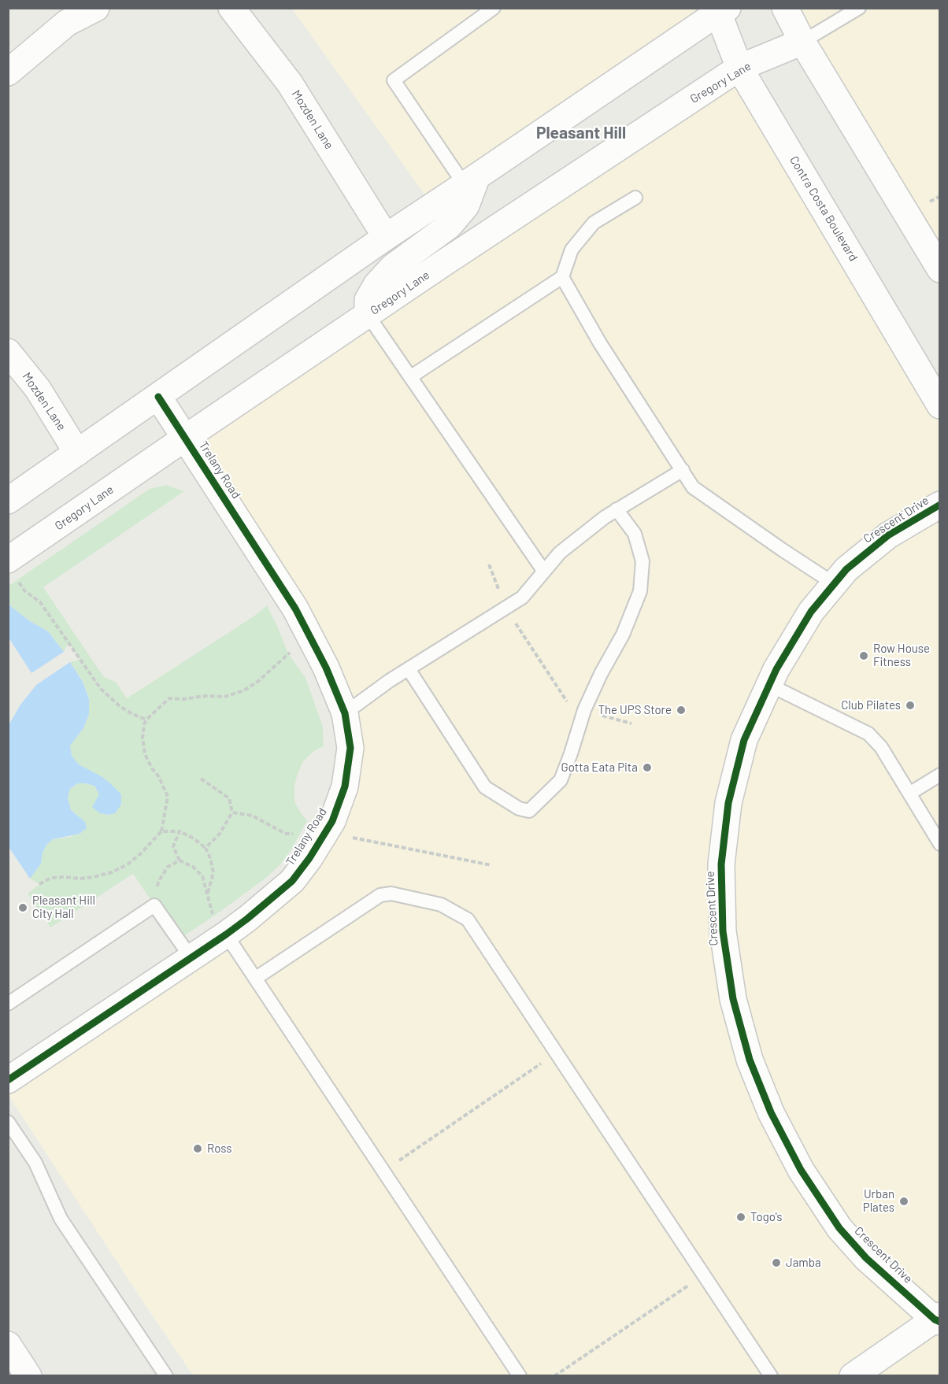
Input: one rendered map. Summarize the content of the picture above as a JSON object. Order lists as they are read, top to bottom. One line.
{"streets":{"main road":["Gregory Lane","Mozden Lane","Contra Costa Boulevard","Trelany Road","Crescent Drive"]},"crossings":[["Gregory Lane","Contra Costa Boulevard"],["Gregory Lane","Trelany Road"]],"districts":["Pleasant Hill"],"places":["Row House Fitness","Club Pilates","The UPS Store","Gotta Eata Pita","Pleasant Hill City Hall","Ross","Urban Plates","Togo's","Jamba"]}
